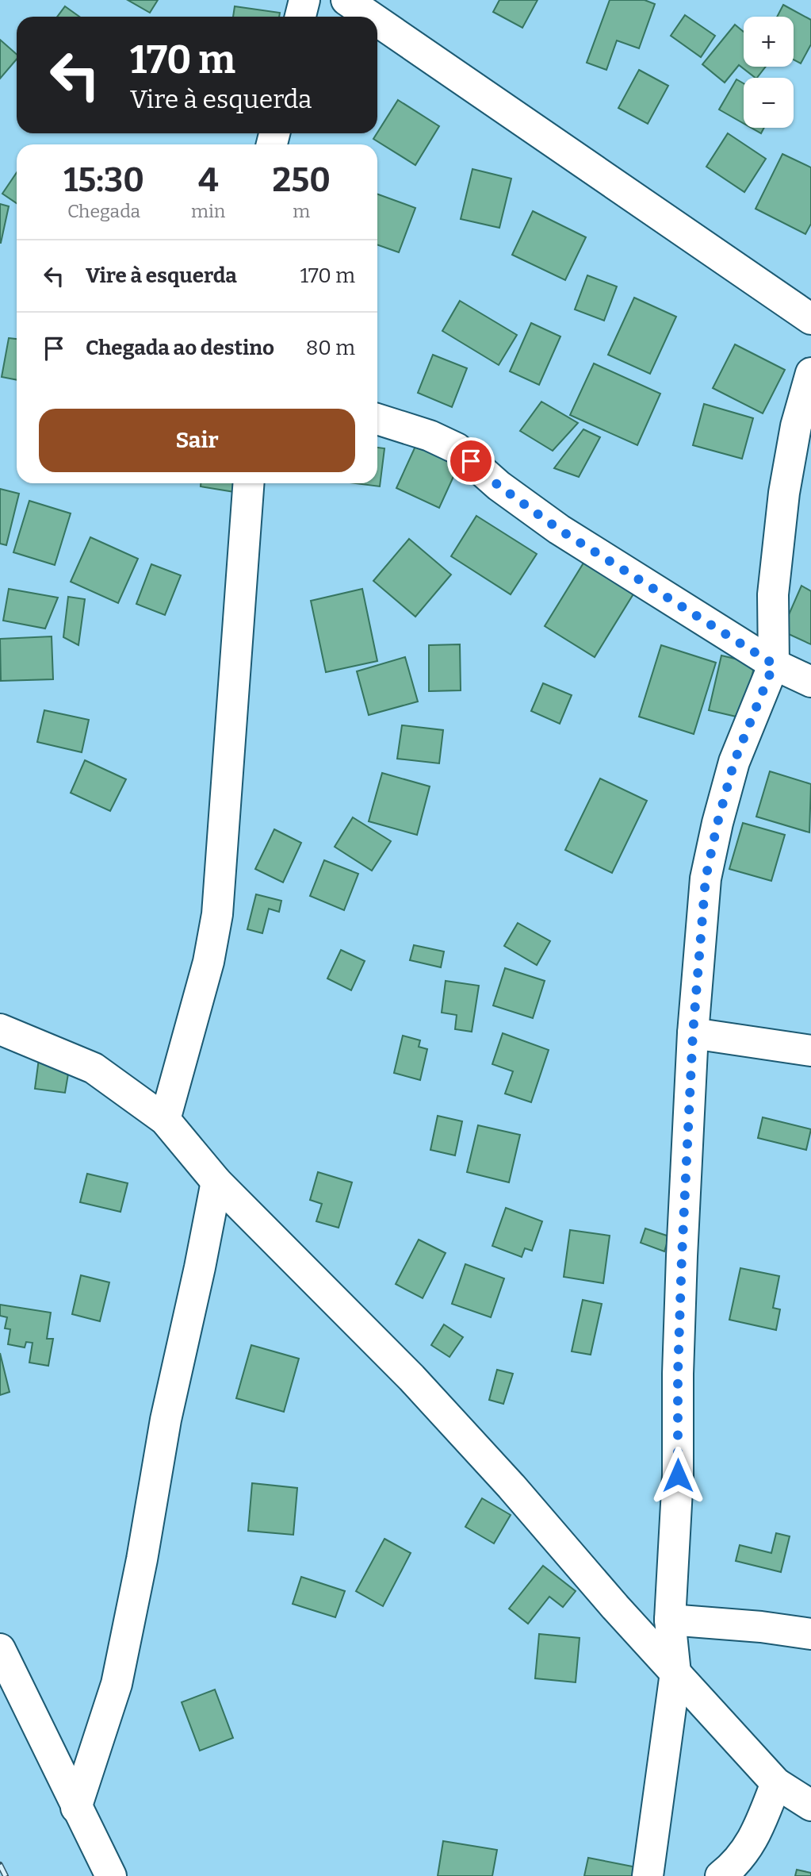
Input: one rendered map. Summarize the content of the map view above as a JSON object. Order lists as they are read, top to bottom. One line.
{"page":{"map_buttons":["+","−"],"turn":["170 m","Vire à esquerda"],"eta":["15:30","Chegada","4","min","250","m"],"list":[{"name":"Vire à esquerda","value":"170 m"},{"name":"Chegada ao destino","value":"80 m"}],"buttons":"Sair"}}
